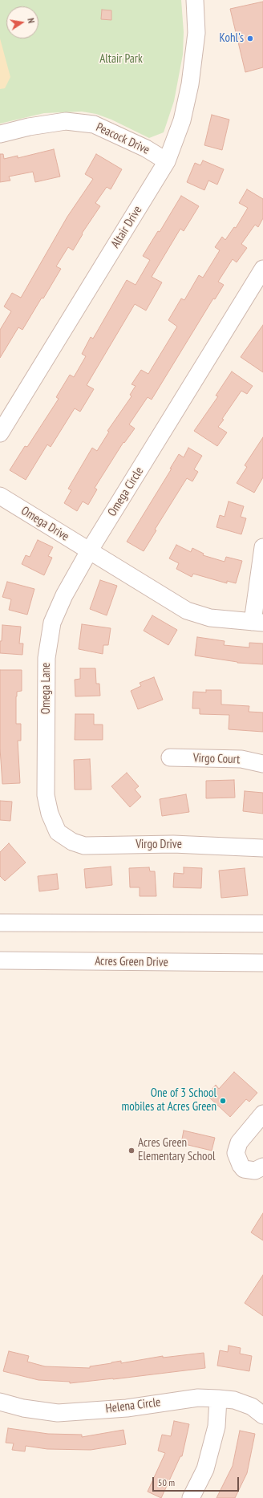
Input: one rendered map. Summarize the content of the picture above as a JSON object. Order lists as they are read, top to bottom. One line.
{"streets":{"street":["Peacock Drive","Altair Drive","Omega Circle","Omega Drive","Omega Lane","Virgo Court","Virgo Drive","Acres Green Drive","Helena Circle"]},"crossings":[["Peacock Drive","Altair Drive"],["Omega Circle","Omega Drive"],["Omega Circle","Omega Lane"],["Omega Drive","Omega Lane"],["Omega Lane","Virgo Drive"]],"parks":["Altair Park"],"places":["Kohl's","One of 3 School mobiles at Acres Green","Acres Green Elementary School"],"scale_bar":"50 m","north":"right"}
